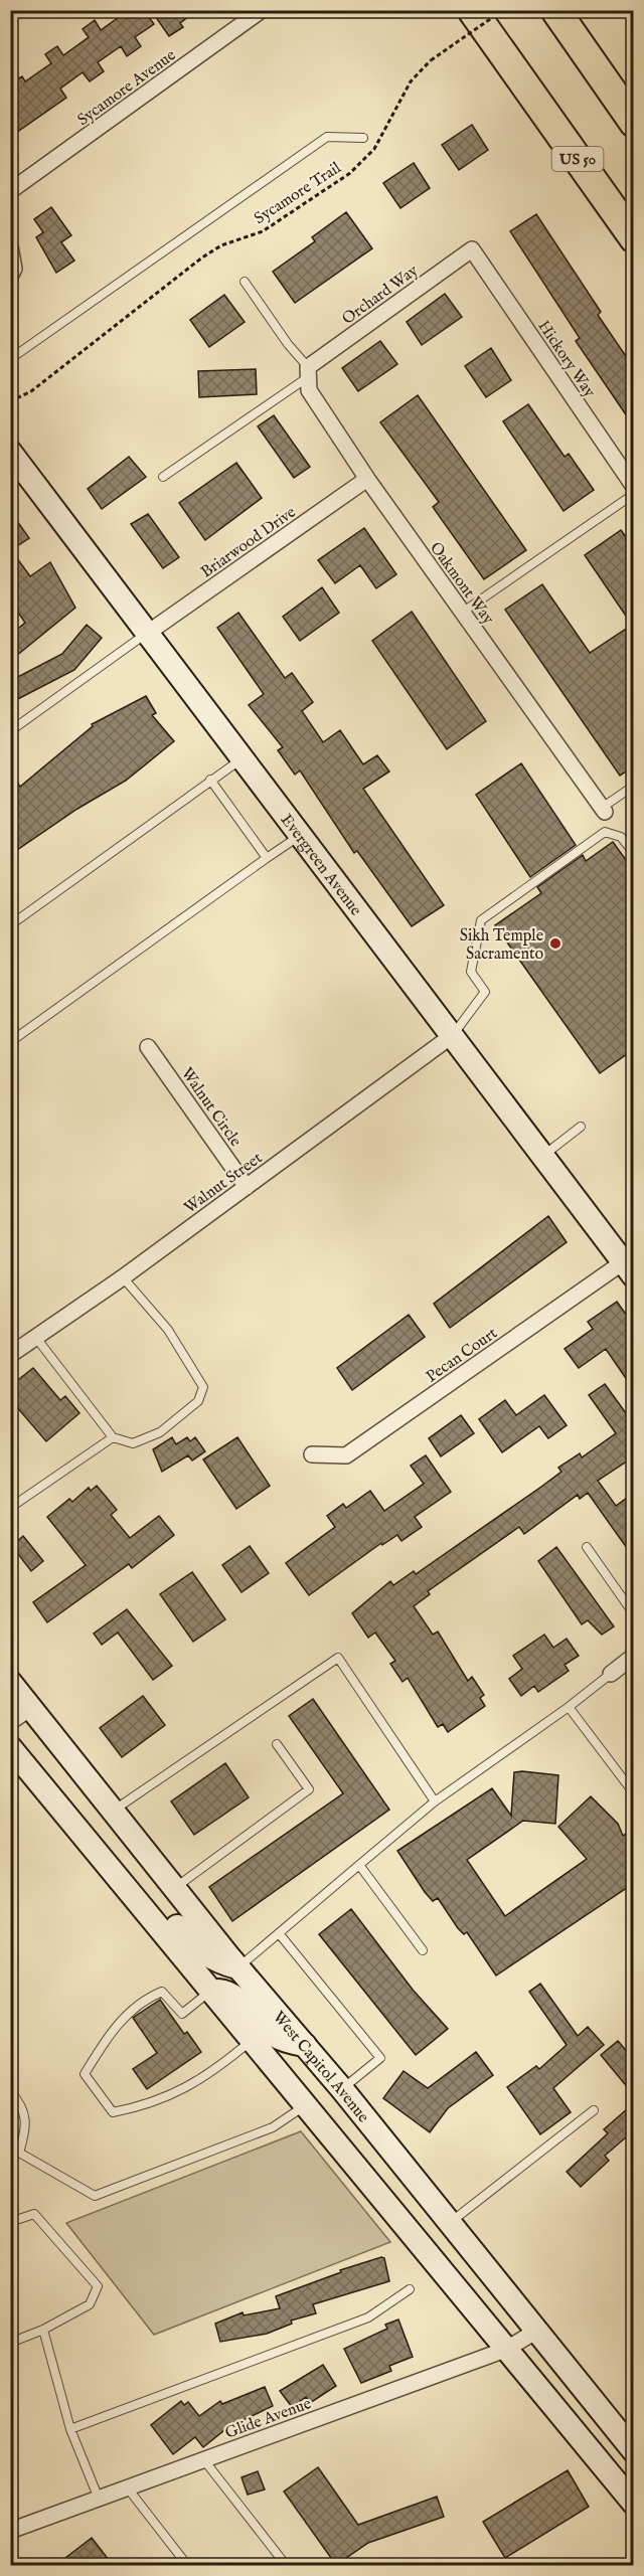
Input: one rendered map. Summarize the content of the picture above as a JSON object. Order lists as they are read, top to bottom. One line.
{"streets":{"highway":["US 50"],"main road":["Evergreen Avenue","West Capitol Avenue"],"street":["Sycamore Avenue","Orchard Way","Hickory Way","Briarwood Drive","Oakmont Way","Walnut Circle","Walnut Street","Pecan Court","Glide Avenue"],"path":["Sycamore Trail"]},"crossings":[["Orchard Way","Hickory Way"],["Orchard Way","Oakmont Way"],["Briarwood Drive","Oakmont Way"],["Briarwood Drive","Evergreen Avenue"],["Evergreen Avenue","Walnut Street"],["Evergreen Avenue","Pecan Court"],["Walnut Circle","Walnut Street"],["West Capitol Avenue","Glide Avenue"]],"places":["Sikh Temple Sacramento"]}
